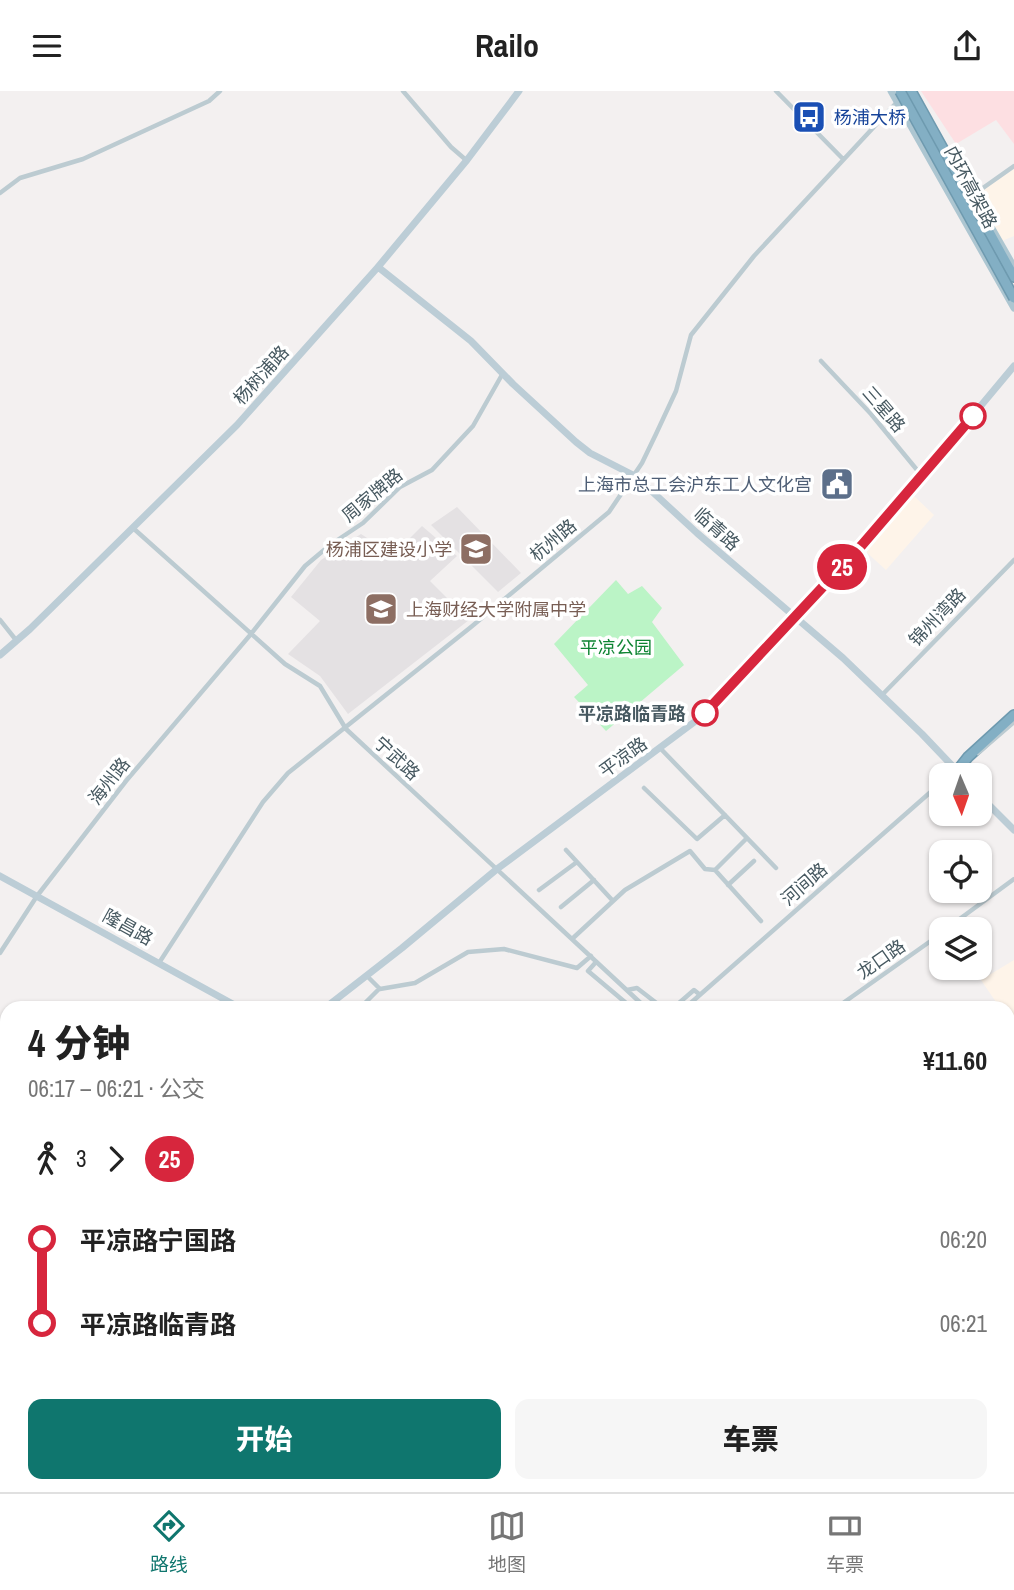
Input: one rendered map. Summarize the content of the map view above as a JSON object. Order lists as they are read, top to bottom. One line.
{"streets":{"highway":["内环高架路"],"main road":["杨树浦路","临青路","平凉路","隆昌路"],"street":["三星路","周家牌路","杭州路","锦州湾路","宁武路","海州路","河间路","龙口路"]},"crossings":[["内环高架路","杭州路"],["杨树浦路","临青路"],["杨树浦路","宁武路"],["三星路","平凉路"],["周家牌路","临青路"],["周家牌路","宁武路"],["周家牌路","海州路"],["临青路","杭州路"],["临青路","锦州湾路"],["临青路","平凉路"],["杭州路","宁武路"],["杭州路","隆昌路"],["平凉路","宁武路"],["宁武路","海州路"],["海州路","隆昌路"]],"parks":["平凉公园"],"places":{"bus stop":["杨浦大桥"],"public building":["上海市总工会沪东工人文化宫"],"school or university":["杨浦区建设小学","上海财经大学附属中学"],"other":["平凉路临青路"]},"lines":["bus line 25"],"north":"bottom","page":{"header":"Railo","on_map":"25","heading":["4 分钟","06:17 – 06:21 · 公交","¥11.60"],"legs":["3","25"],"list":[{"name":"平凉路宁国路","value":"06:20"},{"name":"平凉路临青路","value":"06:21"}],"buttons":["开始","车票"],"tabs":["路线","地图","车票"]}}
